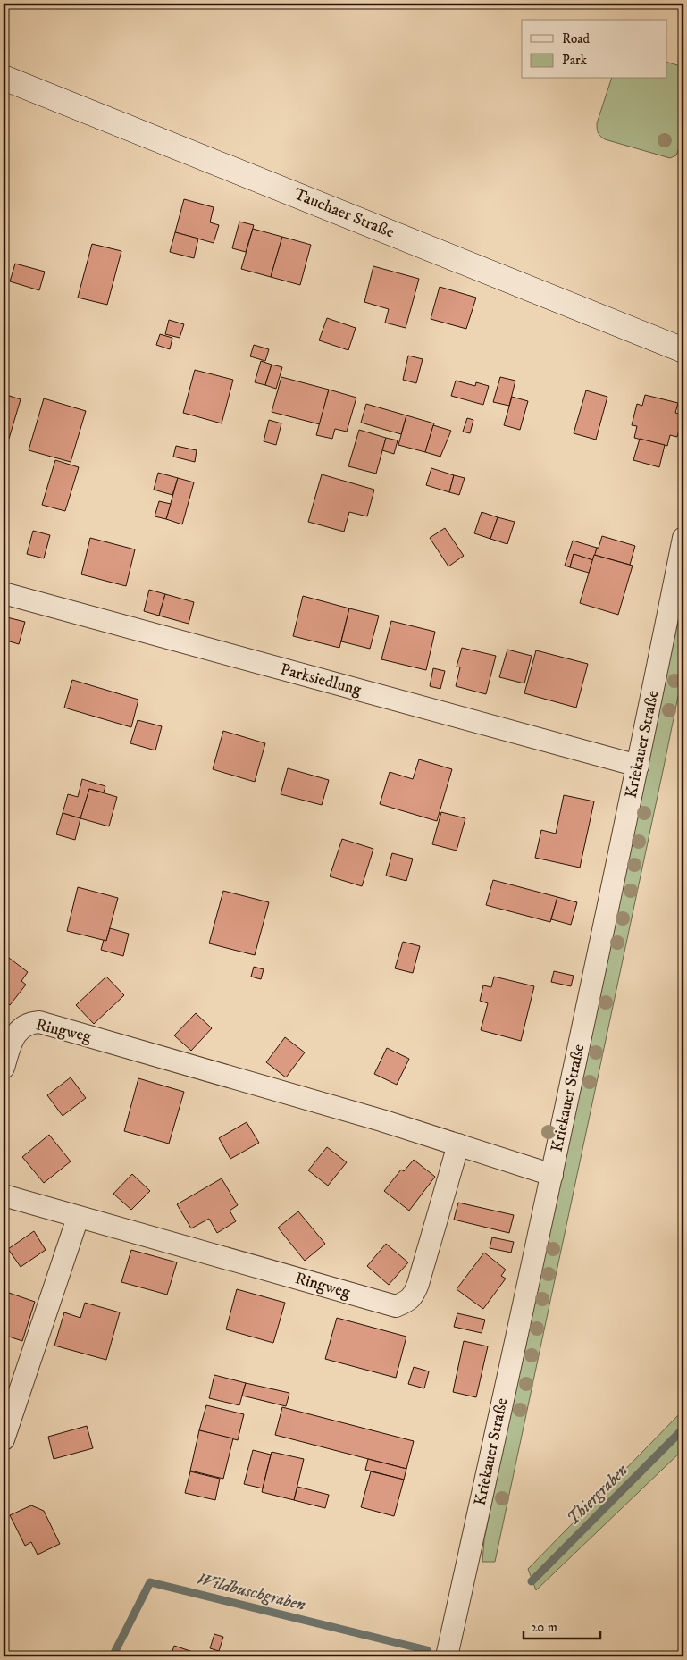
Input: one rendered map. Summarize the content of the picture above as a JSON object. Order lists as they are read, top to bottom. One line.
{"streets":{"street":["Tauchaer Straße","Parksiedlung","Kriekauer Straße","Ringweg"]},"crossings":[["Parksiedlung","Kriekauer Straße"],["Kriekauer Straße","Ringweg"]],"water":["Thiergraben","Wildbuschgraben"],"legend":["Road","Park"],"scale_bar":"20 m"}
